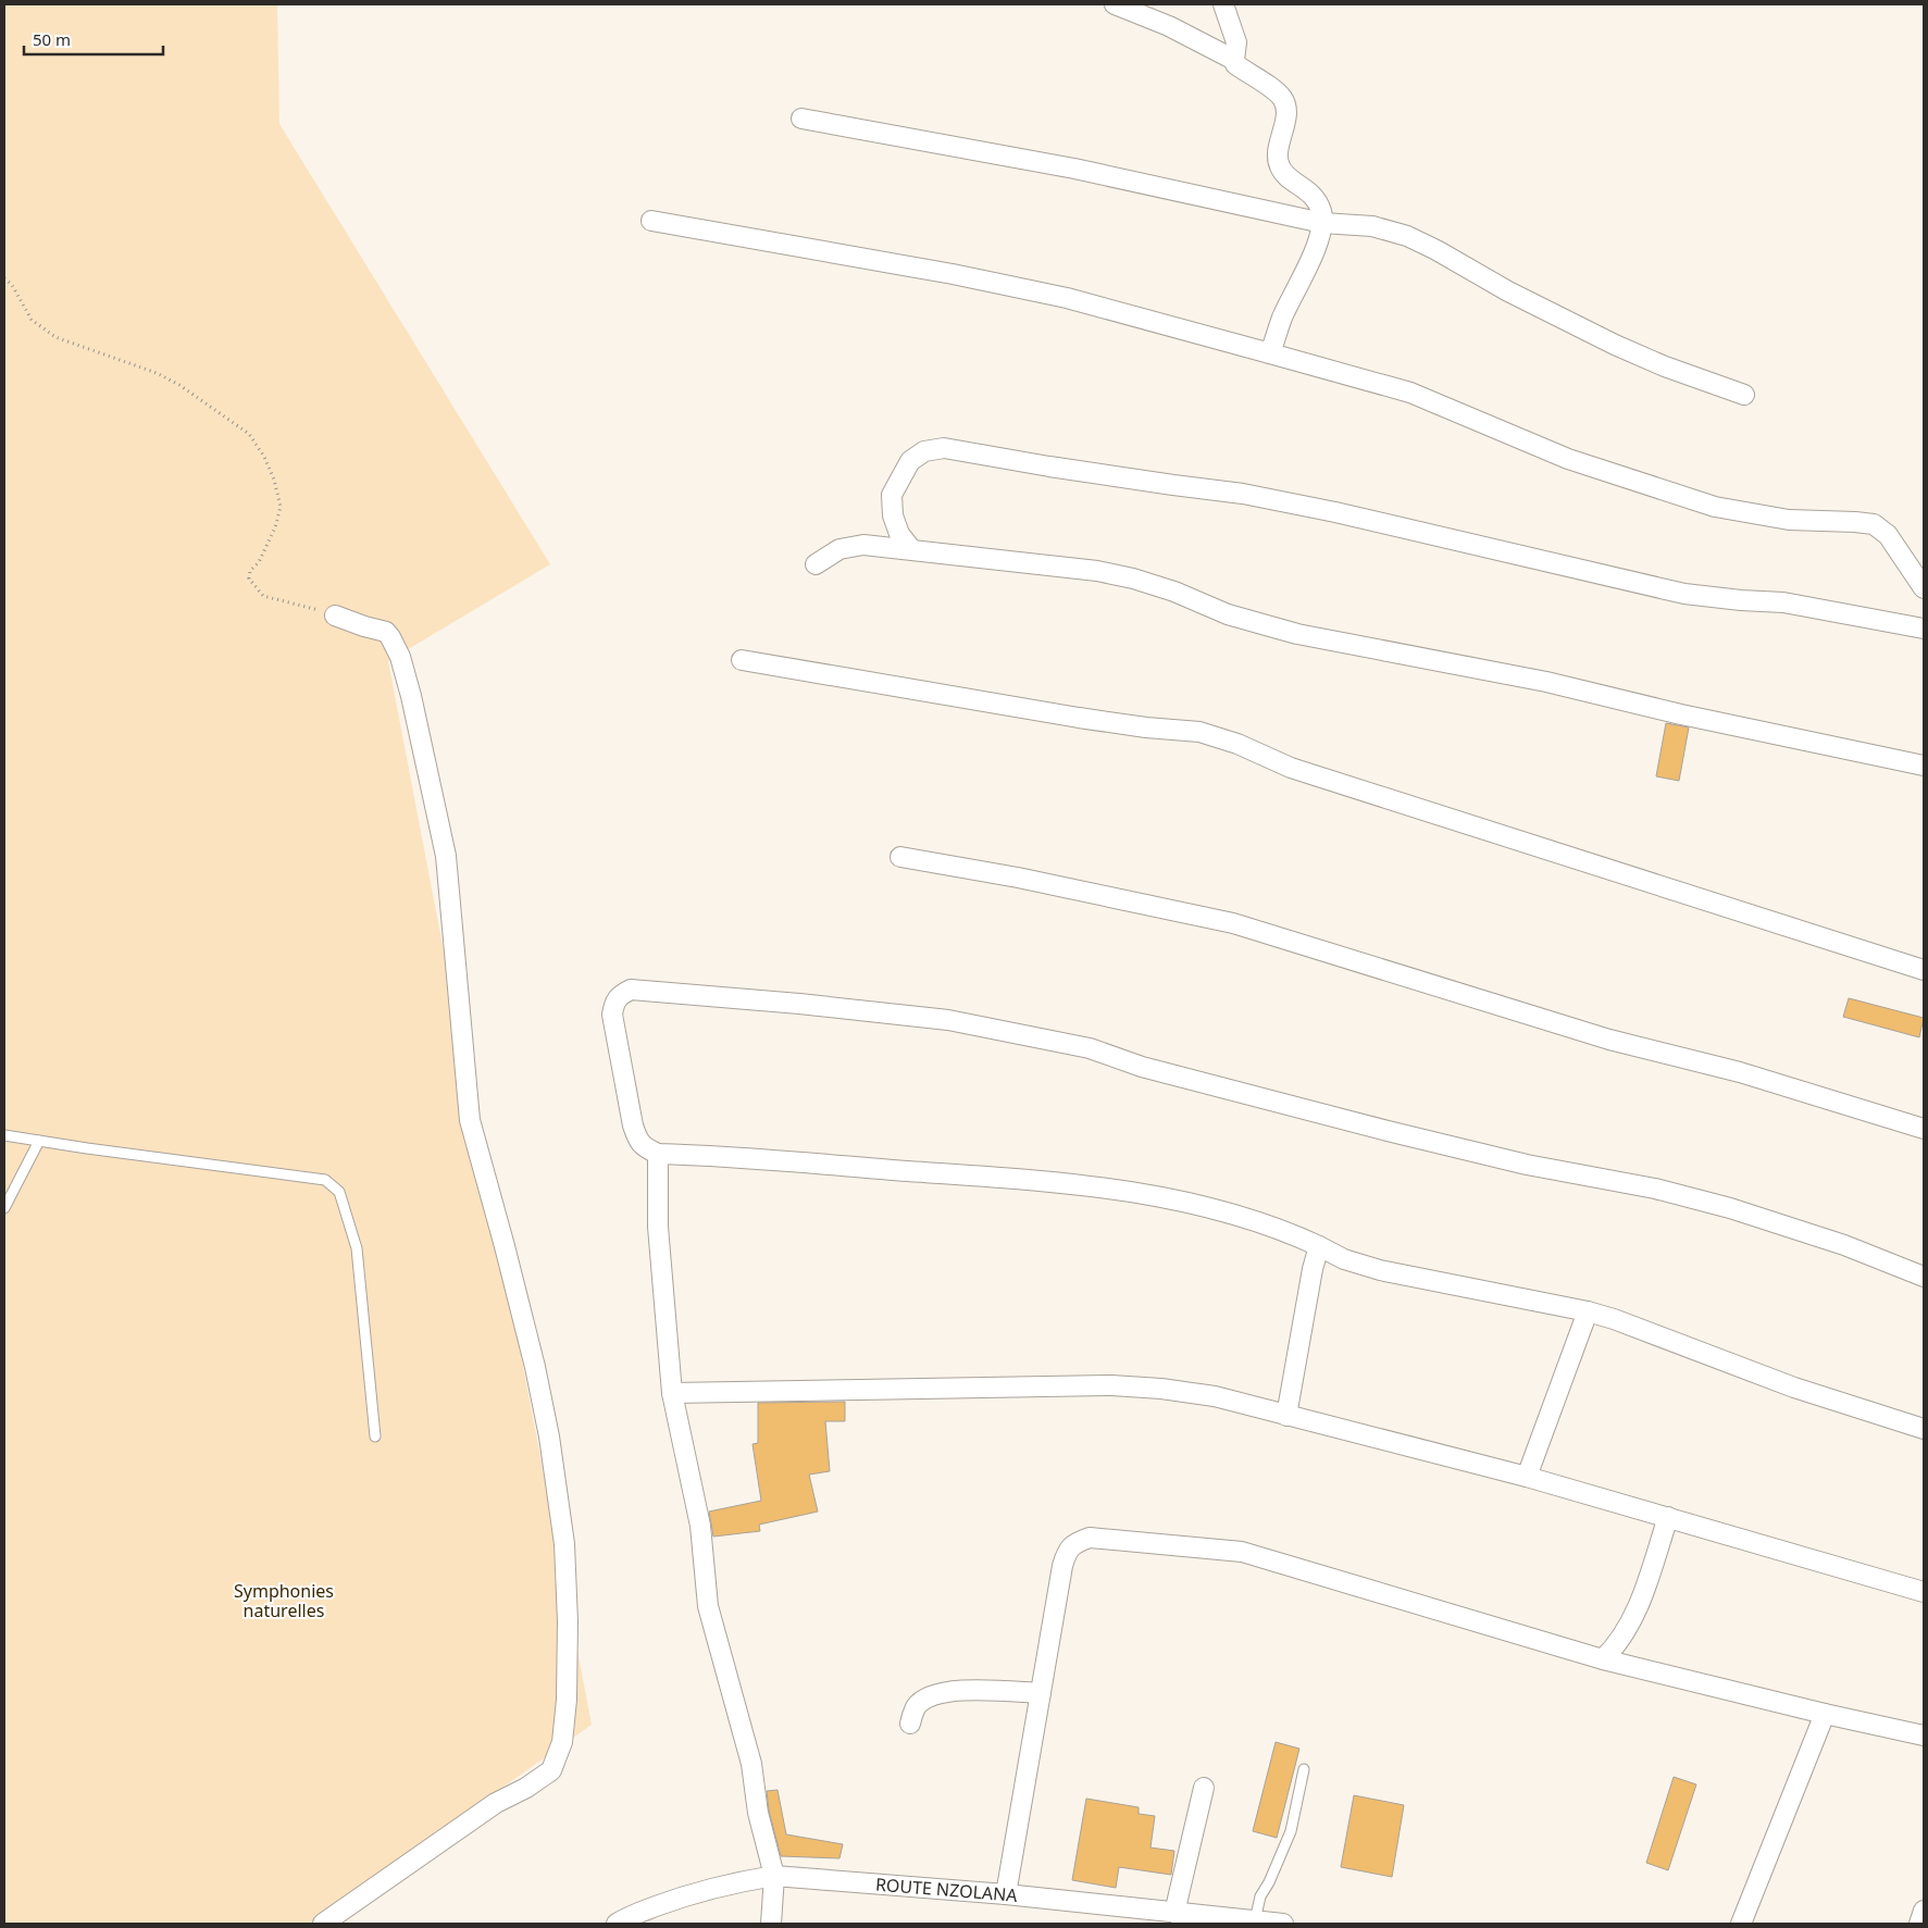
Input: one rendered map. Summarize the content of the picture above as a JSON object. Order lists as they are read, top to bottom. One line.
{"streets":{"street":["ROUTE NZOLANA"]},"parks":["Symphonies naturelles"],"scale_bar":"50 m"}
